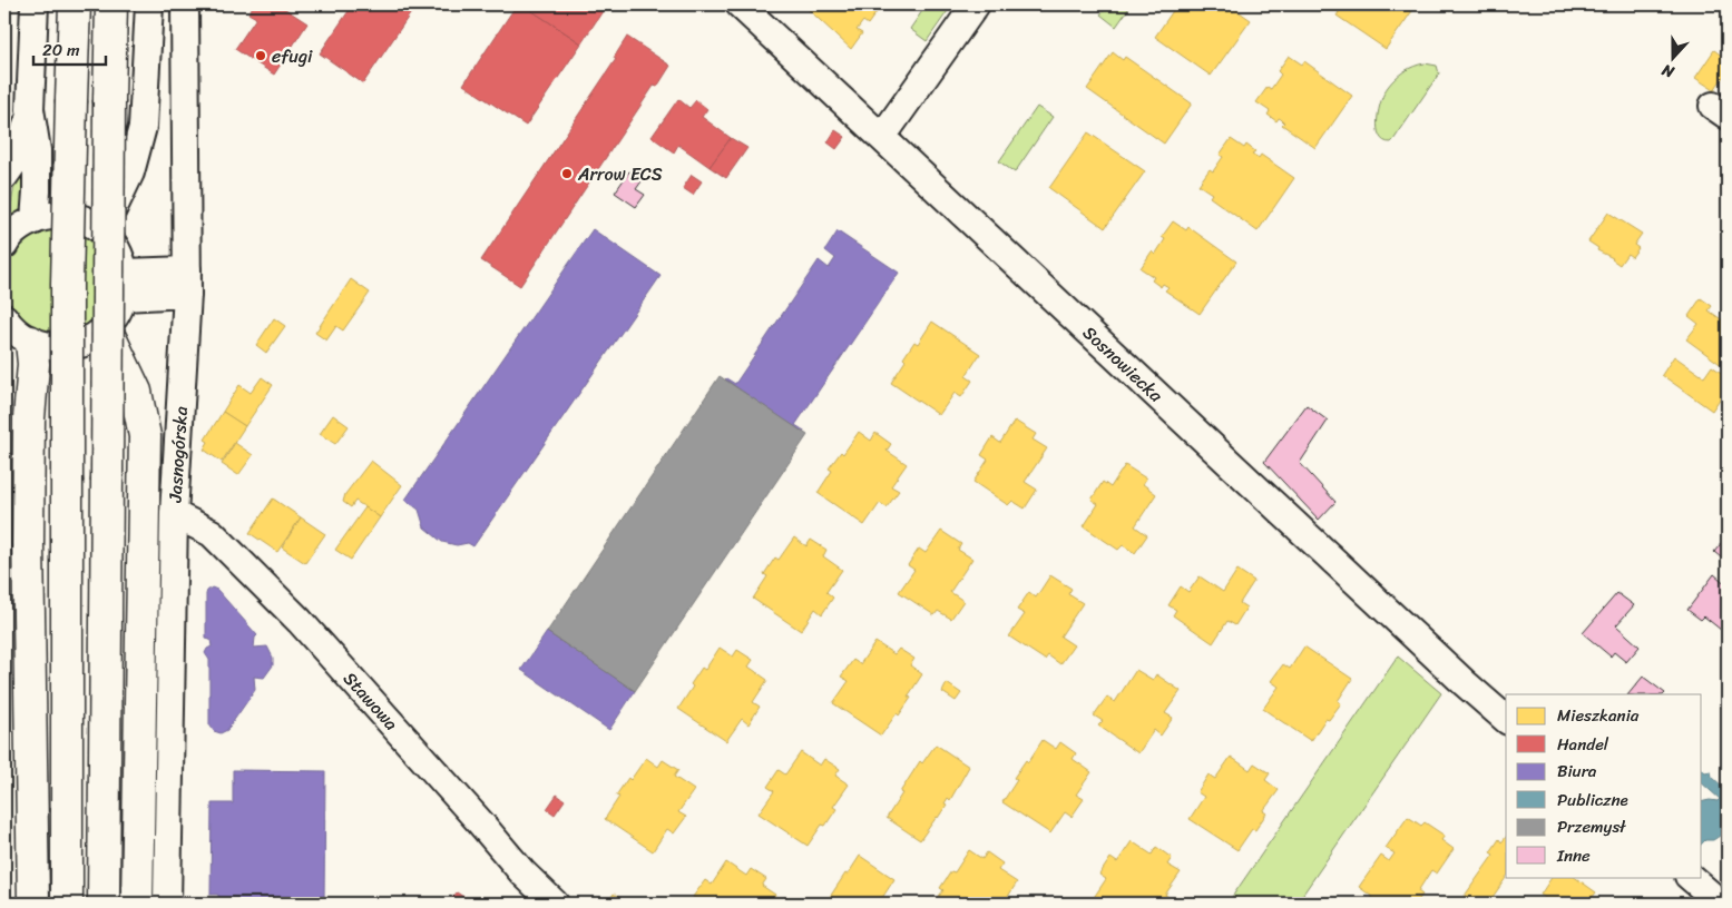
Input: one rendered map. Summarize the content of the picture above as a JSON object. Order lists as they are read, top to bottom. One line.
{"streets":{"street":["Sosnowiecka","Jasnogórska","Stawowa"]},"crossings":[["Jasnogórska","Stawowa"]],"places":["efugi","Arrow ECS"],"legend":["Mieszkania","Handel","Biura","Publiczne","Przemysł","Inne"],"scale_bar":"20 m","north":"bottom"}
